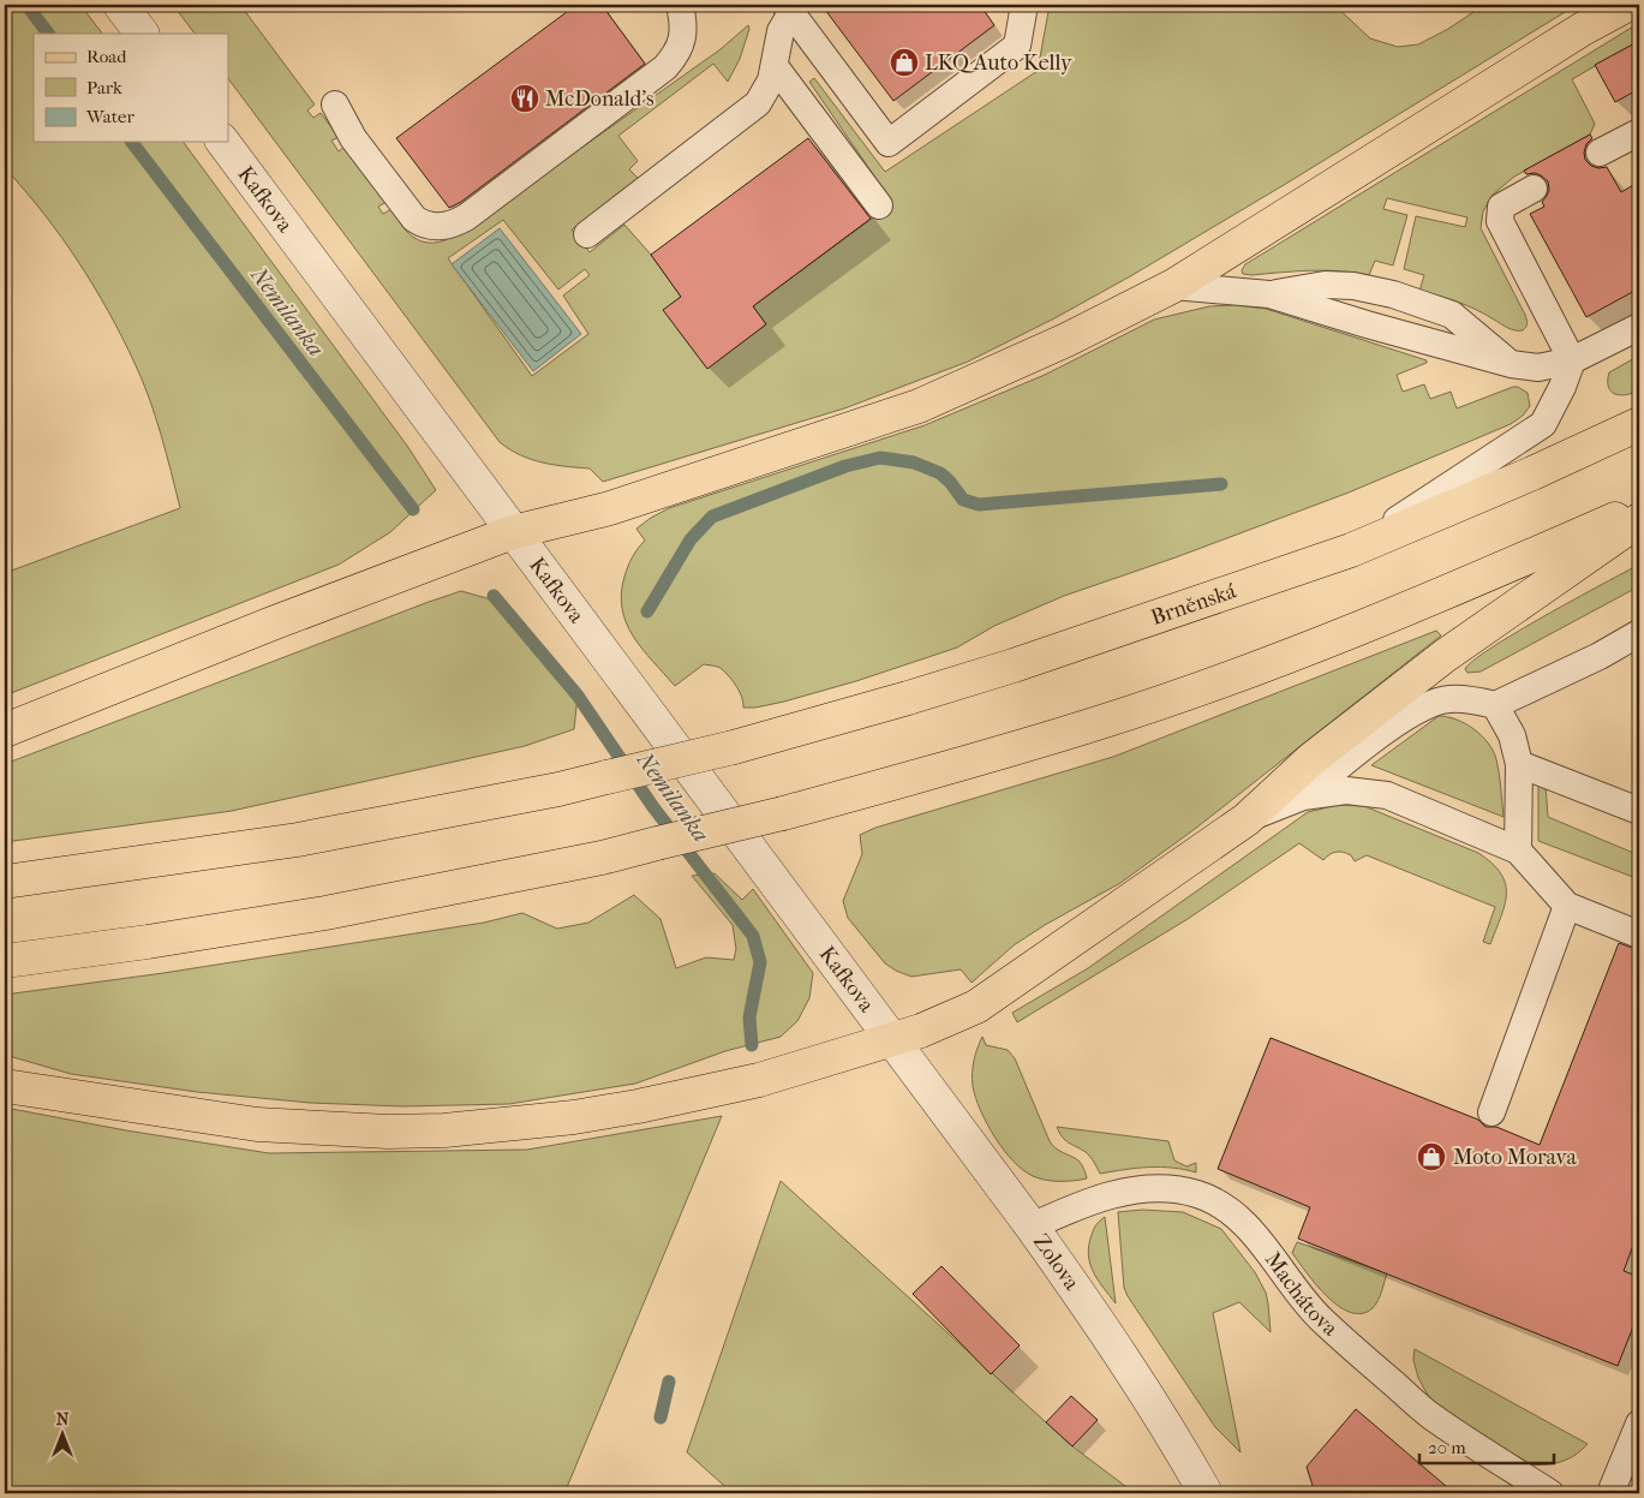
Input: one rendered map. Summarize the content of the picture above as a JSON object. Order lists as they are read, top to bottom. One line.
{"streets":{"main road":["Brněnská"],"street":["Kafkova","Zolova"],"lane":["Machátova"]},"crossings":[["Kafkova","Zolova"],["Zolova","Machátova"]],"water":["Nemilanka"],"places":{"shop":["LKQ Auto Kelly","Moto Morava"],"restaurant":["McDonald's"]},"legend":["Road","Park","Water"],"scale_bar":"20 m","north":"top"}
